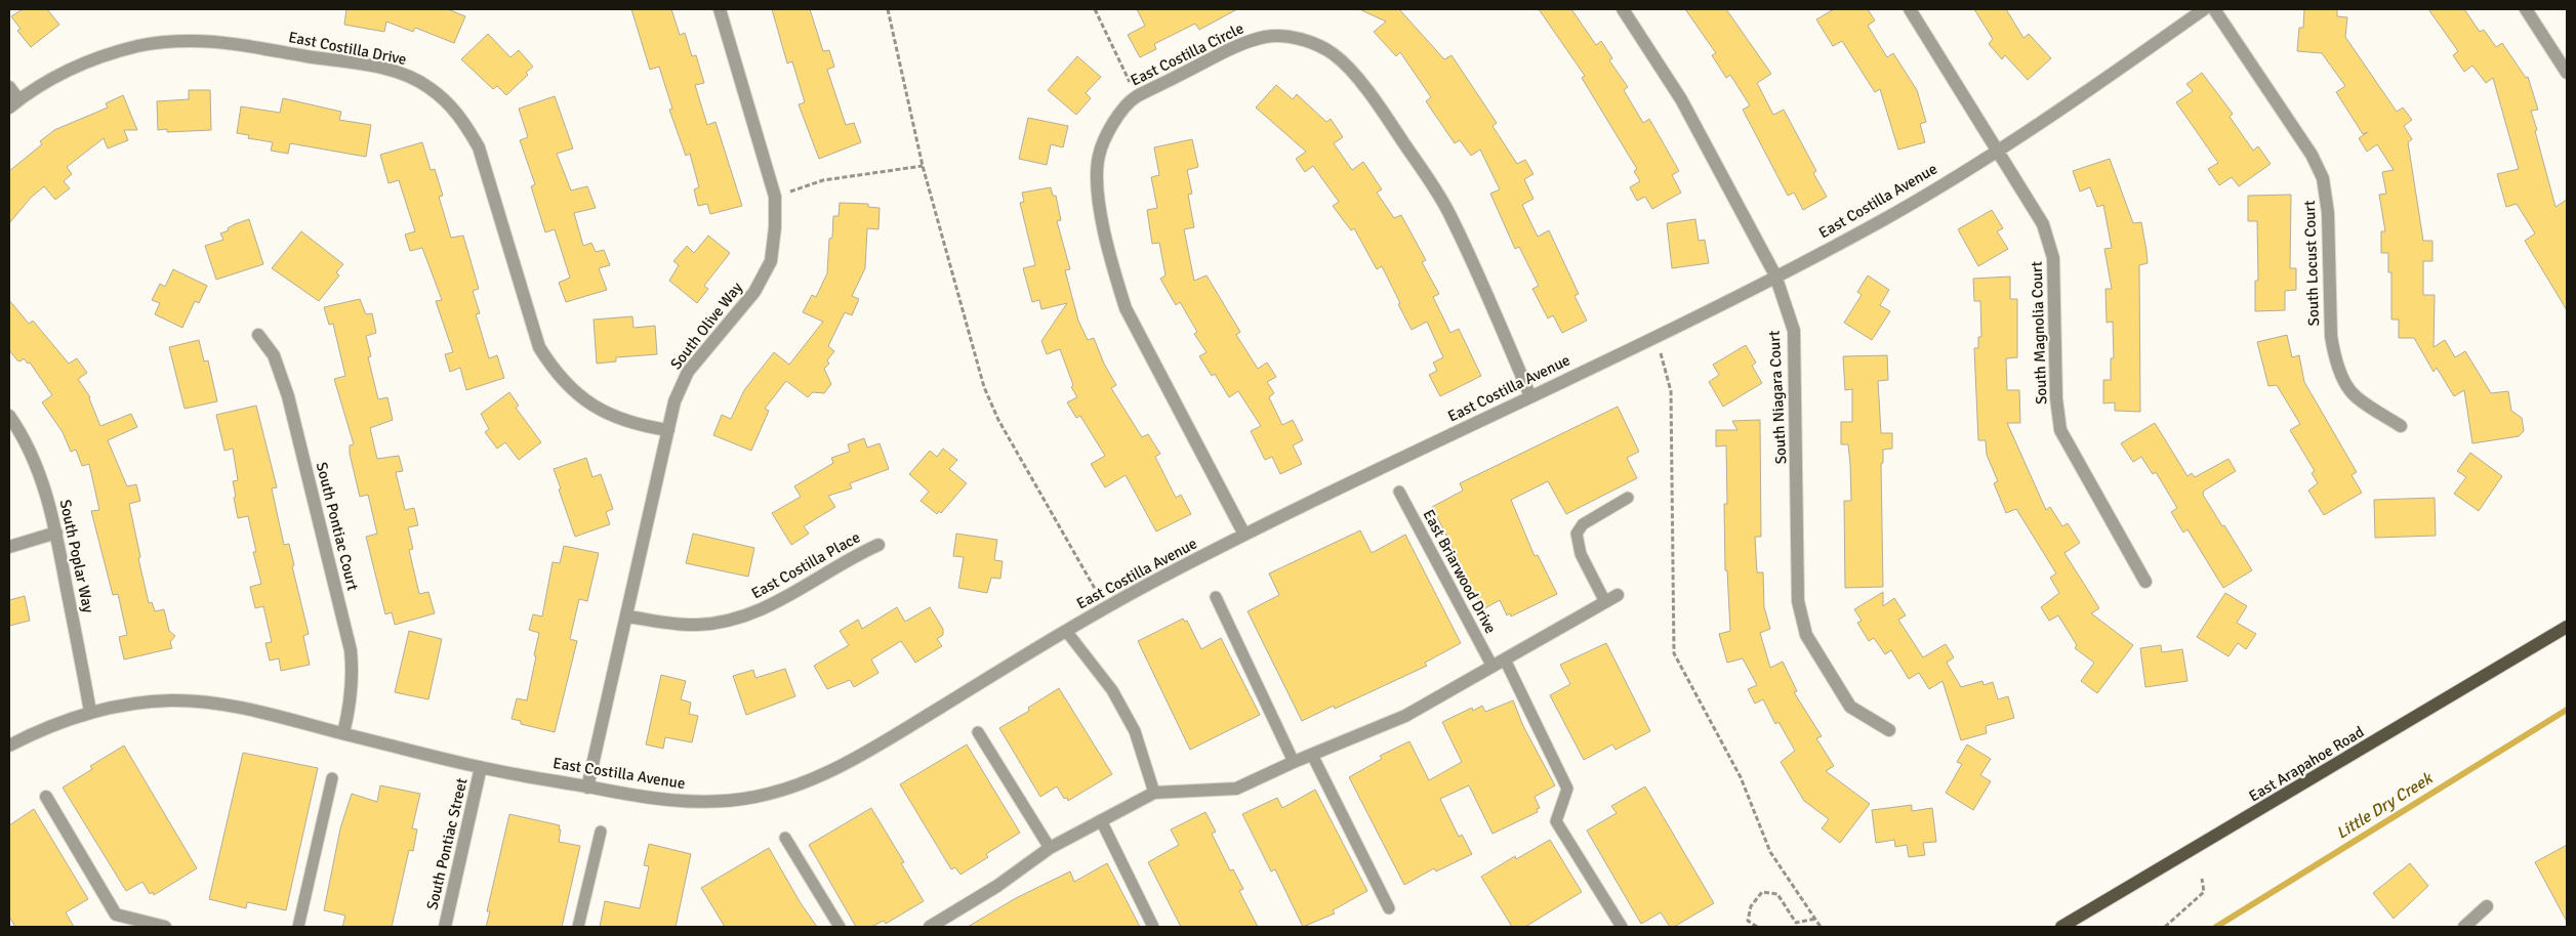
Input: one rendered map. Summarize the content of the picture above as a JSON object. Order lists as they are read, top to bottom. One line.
{"streets":{"main road":["East Arapahoe Road"],"street":["East Costilla Drive","East Costilla Circle","East Costilla Avenue","South Locust Court","South Olive Way","South Magnolia Court","South Niagara Court","South Pontiac Court","South Poplar Way","East Costilla Place","South Pontiac Street"],"lane":["East Briarwood Drive"]},"crossings":[["East Costilla Drive","South Olive Way"],["East Costilla Circle","East Costilla Avenue"],["East Costilla Avenue","South Olive Way"],["East Costilla Avenue","South Magnolia Court"],["East Costilla Avenue","South Niagara Court"],["East Costilla Avenue","South Pontiac Court"],["East Costilla Avenue","South Poplar Way"],["East Costilla Avenue","South Pontiac Street"],["South Olive Way","East Costilla Place"]],"water":["Little Dry Creek"]}
